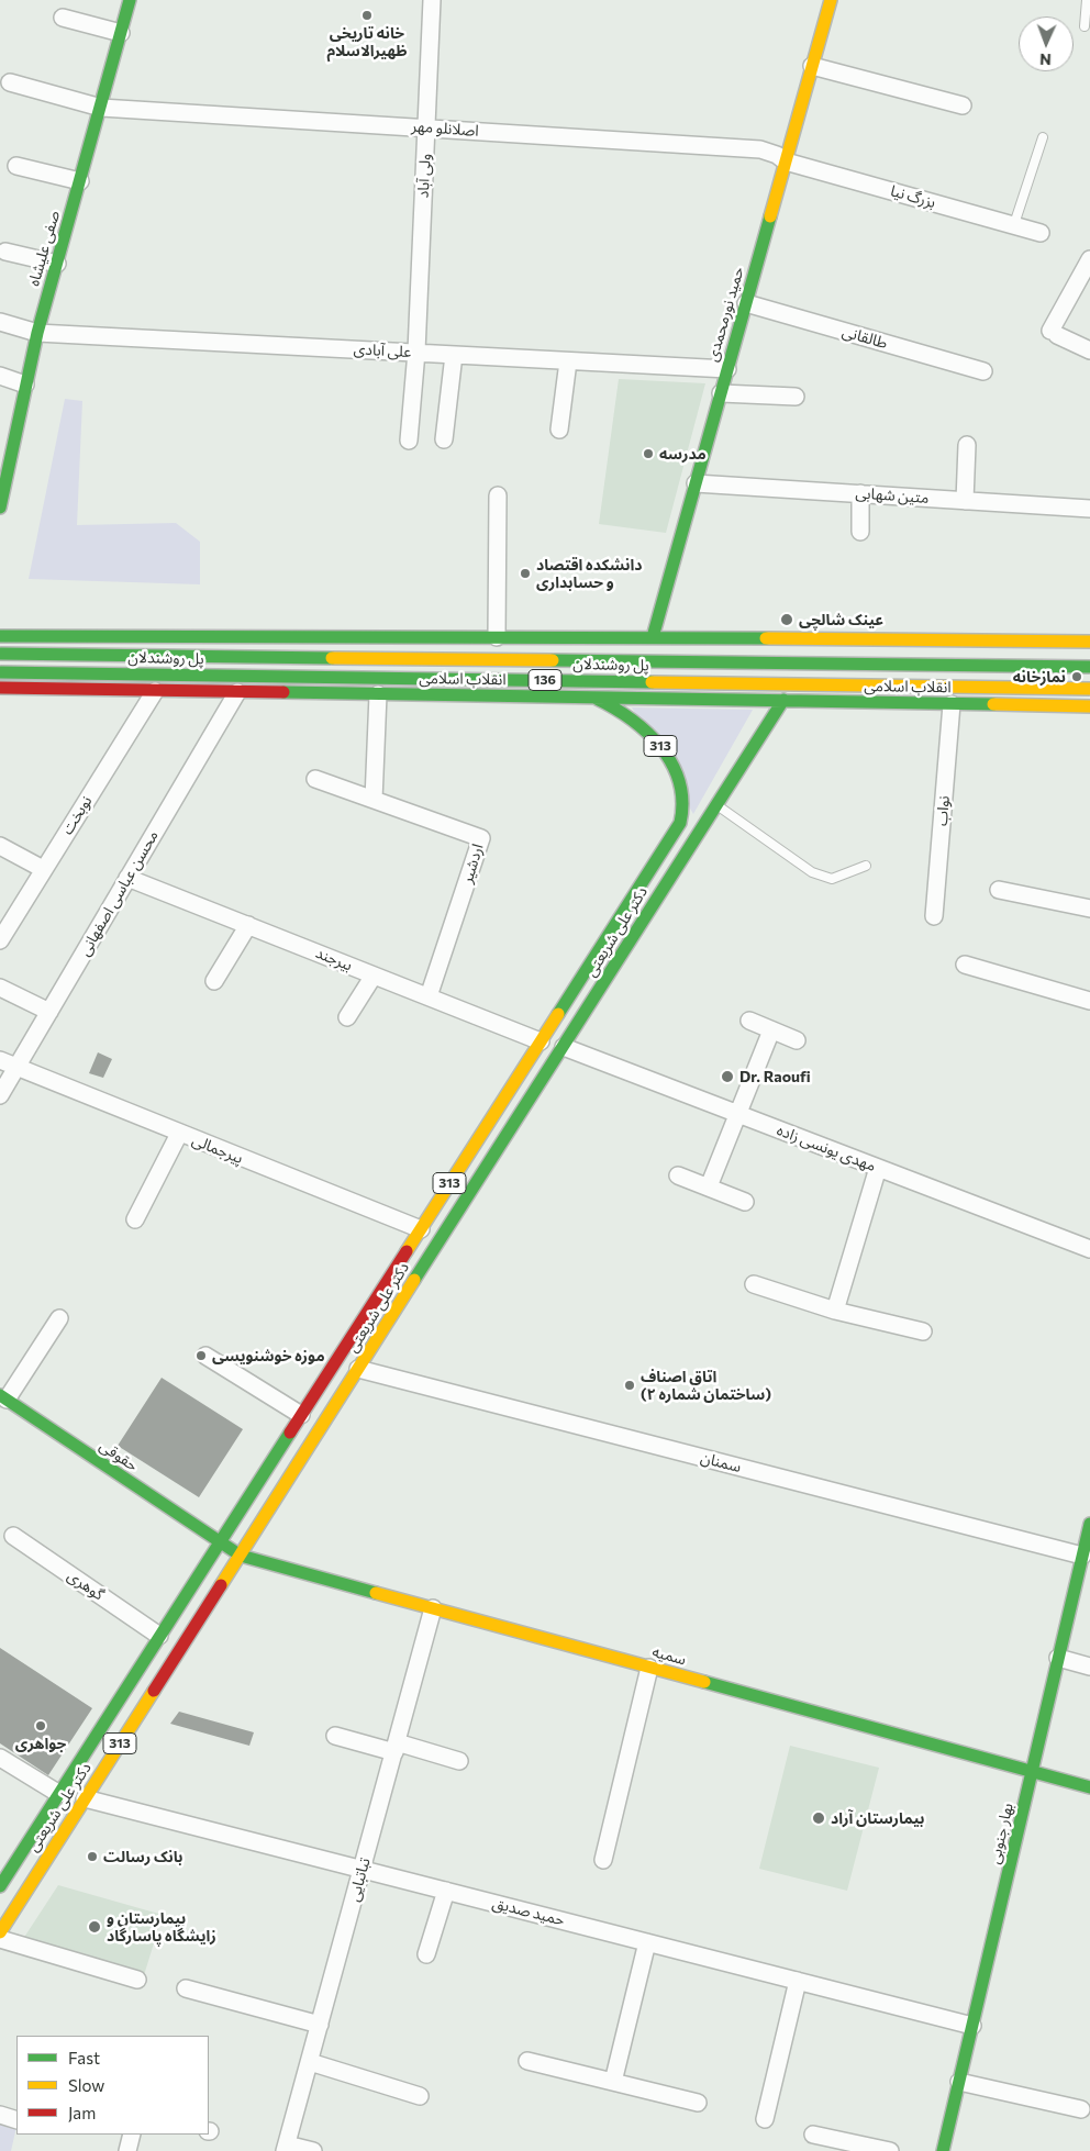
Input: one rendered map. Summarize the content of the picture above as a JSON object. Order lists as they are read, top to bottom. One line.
{"streets":{"main road":["صفی علیشاه","حمید نورمحمدی","پل روشندلان","انقلاب اسلامی","136","313","دکتر علی شریعتی","حقوقی","سمیه","بهار جنوبی"],"street":["اصلانلو مهر","ولی آباد","بزرگ نیا","طالقانی","علی آبادی","متین شهابی","نواب","نوبخت","اردشیر","محسن عباسی اصفهانی","بیرجند","مهدی یونسی زاده","پیرجمالی","سمنان","گوهری","تباتبایی","حمید صدیق"]},"crossings":[["اصلانلو مهر","ولی آباد"],["اصلانلو مهر","بزرگ نیا"],["اصلانلو مهر","صفی علیشاه"],["اصلانلو مهر","حمید نورمحمدی"],["ولی آباد","علی آبادی"],["بزرگ نیا","حمید نورمحمدی"],["صفی علیشاه","علی آبادی"],["حمید نورمحمدی","طالقانی"],["حمید نورمحمدی","علی آبادی"],["حمید نورمحمدی","متین شهابی"],["انقلاب اسلامی","نواب"],["انقلاب اسلامی","نوبخت"],["انقلاب اسلامی","محسن عباسی اصفهانی"],["انقلاب اسلامی","دکتر علی شریعتی"],["اردشیر","بیرجند"],["محسن عباسی اصفهانی","بیرجند"],["محسن عباسی اصفهانی","پیرجمالی"],["دکتر علی شریعتی","بیرجند"],["دکتر علی شریعتی","مهدی یونسی زاده"],["دکتر علی شریعتی","پیرجمالی"],["دکتر علی شریعتی","حقوقی"],["دکتر علی شریعتی","سمنان"],["دکتر علی شریعتی","گوهری"],["دکتر علی شریعتی","سمیه"],["دکتر علی شریعتی","حمید صدیق"],["حقوقی","سمیه"],["سمنان","بهار جنوبی"],["سمیه","بهار جنوبی"],["سمیه","تباتبایی"],["بهار جنوبی","حمید صدیق"],["تباتبایی","حمید صدیق"]],"places":["خانه تاریخی ظهیرالاسلام","مدرسه","دانشکده اقتصاد و حسابداری","عينک شالچی","نمازخانه","Dr. Raoufi","موزه خوشنویسی","اتاق اصناف (ساختمان شماره ۲)","جواهری","بیمارستان آراد","بانک رسالت","بیمارستان و زایشگاه پاسارگاد"],"legend":["Fast","Slow","Jam"],"north":"bottom"}
